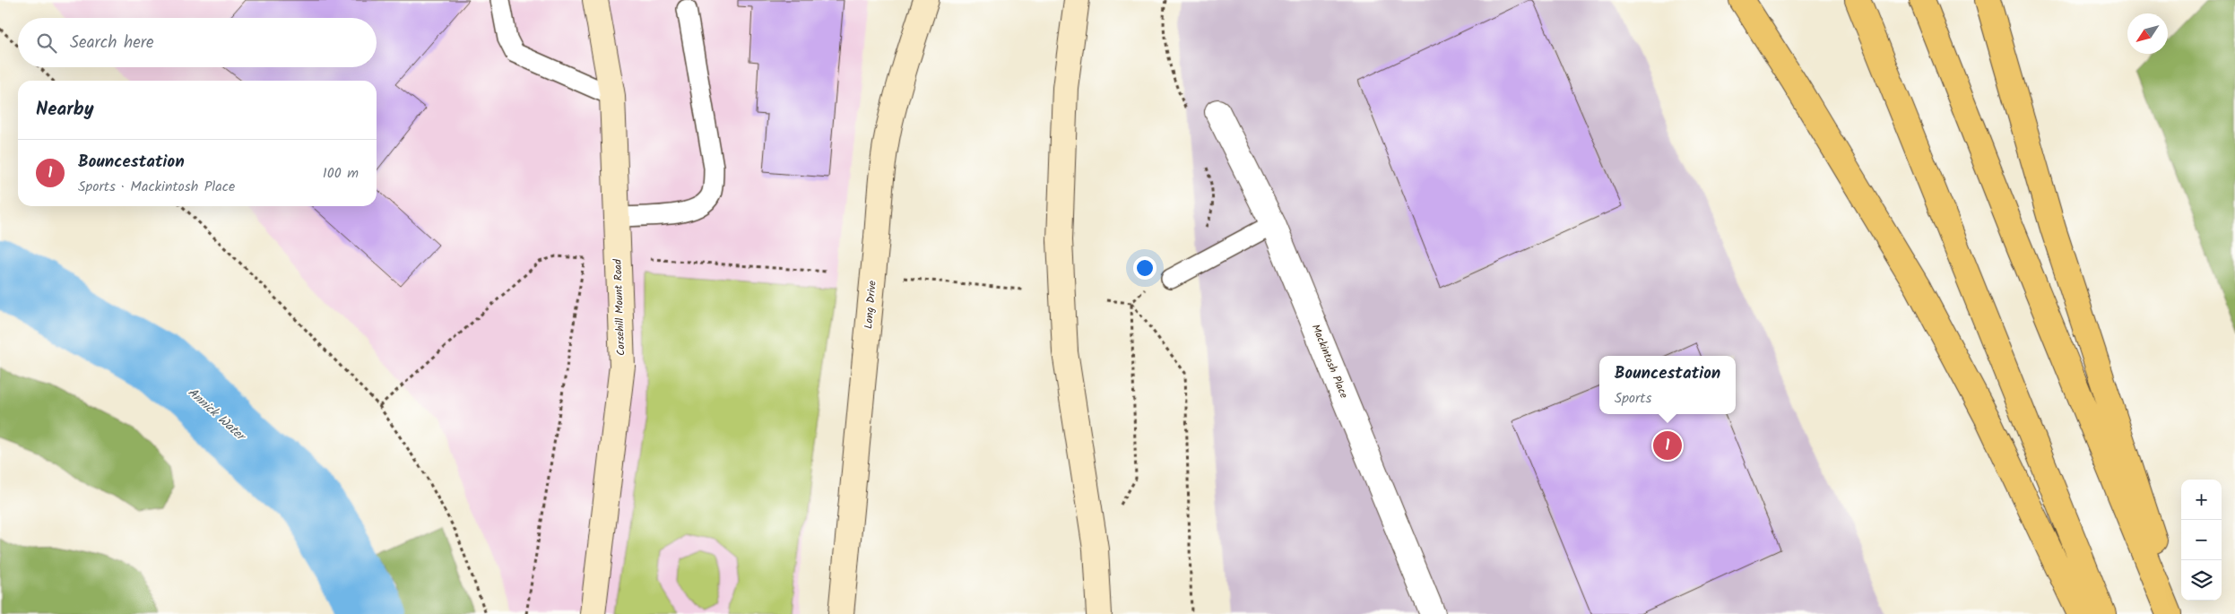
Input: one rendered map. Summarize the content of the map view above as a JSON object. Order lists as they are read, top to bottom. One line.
{"streets":{"main road":["Long Drive","Corsehill Mount Road"],"street":["Mackintosh Place"]},"water":["Annick Water"],"north":"bottom left","page":{"search":"Search here","heading":"Nearby","list":[{"mark":"1","name":"Bouncestation","note":"Sports · Mackintosh Place","value":"100 m"}],"popup":["Bouncestation","Sports"],"pins":"1","map_buttons":["+","−"]}}
